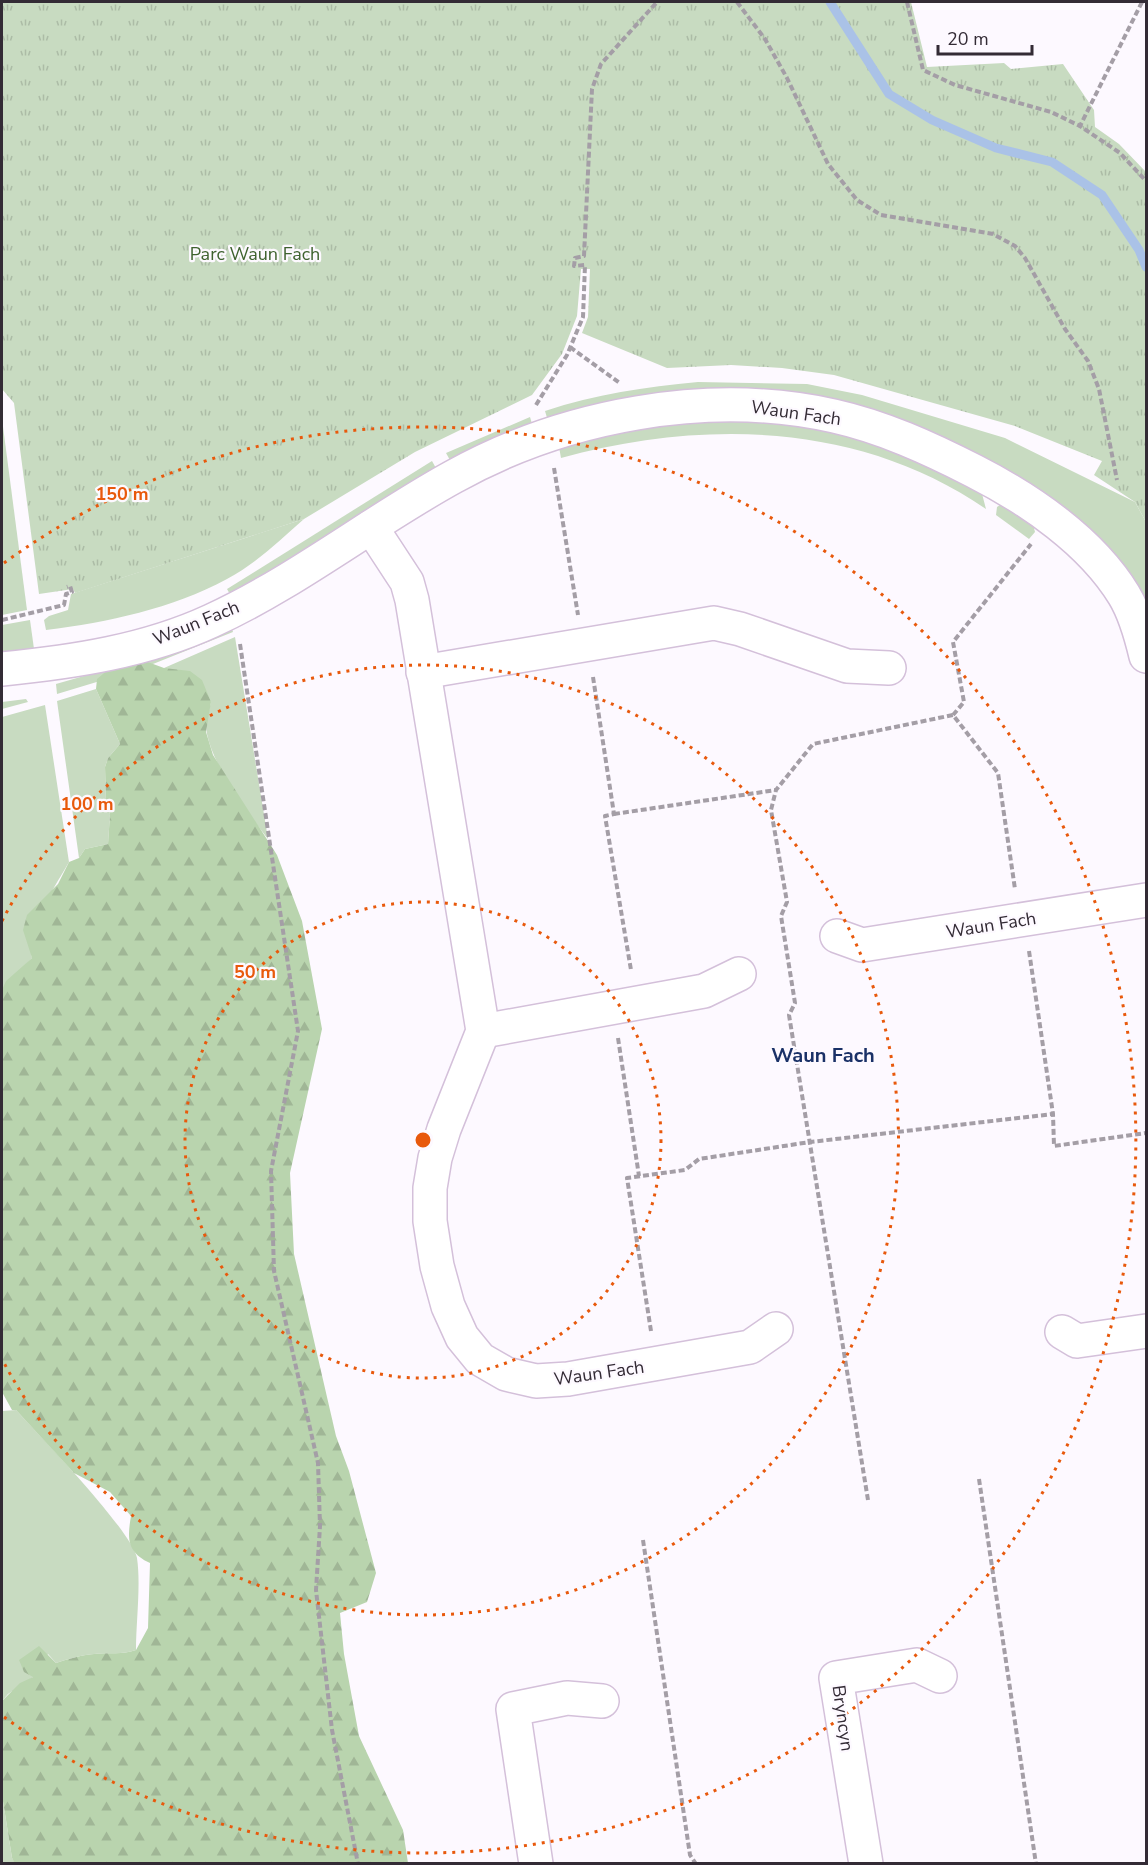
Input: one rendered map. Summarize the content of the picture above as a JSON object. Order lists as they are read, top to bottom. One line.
{"streets":{"street":["Waun Fach","Bryncyn"]},"districts":["Waun Fach"],"parks":["Parc Waun Fach"],"scale_bar":"20 m","rings":["150 m","100 m","50 m"]}
